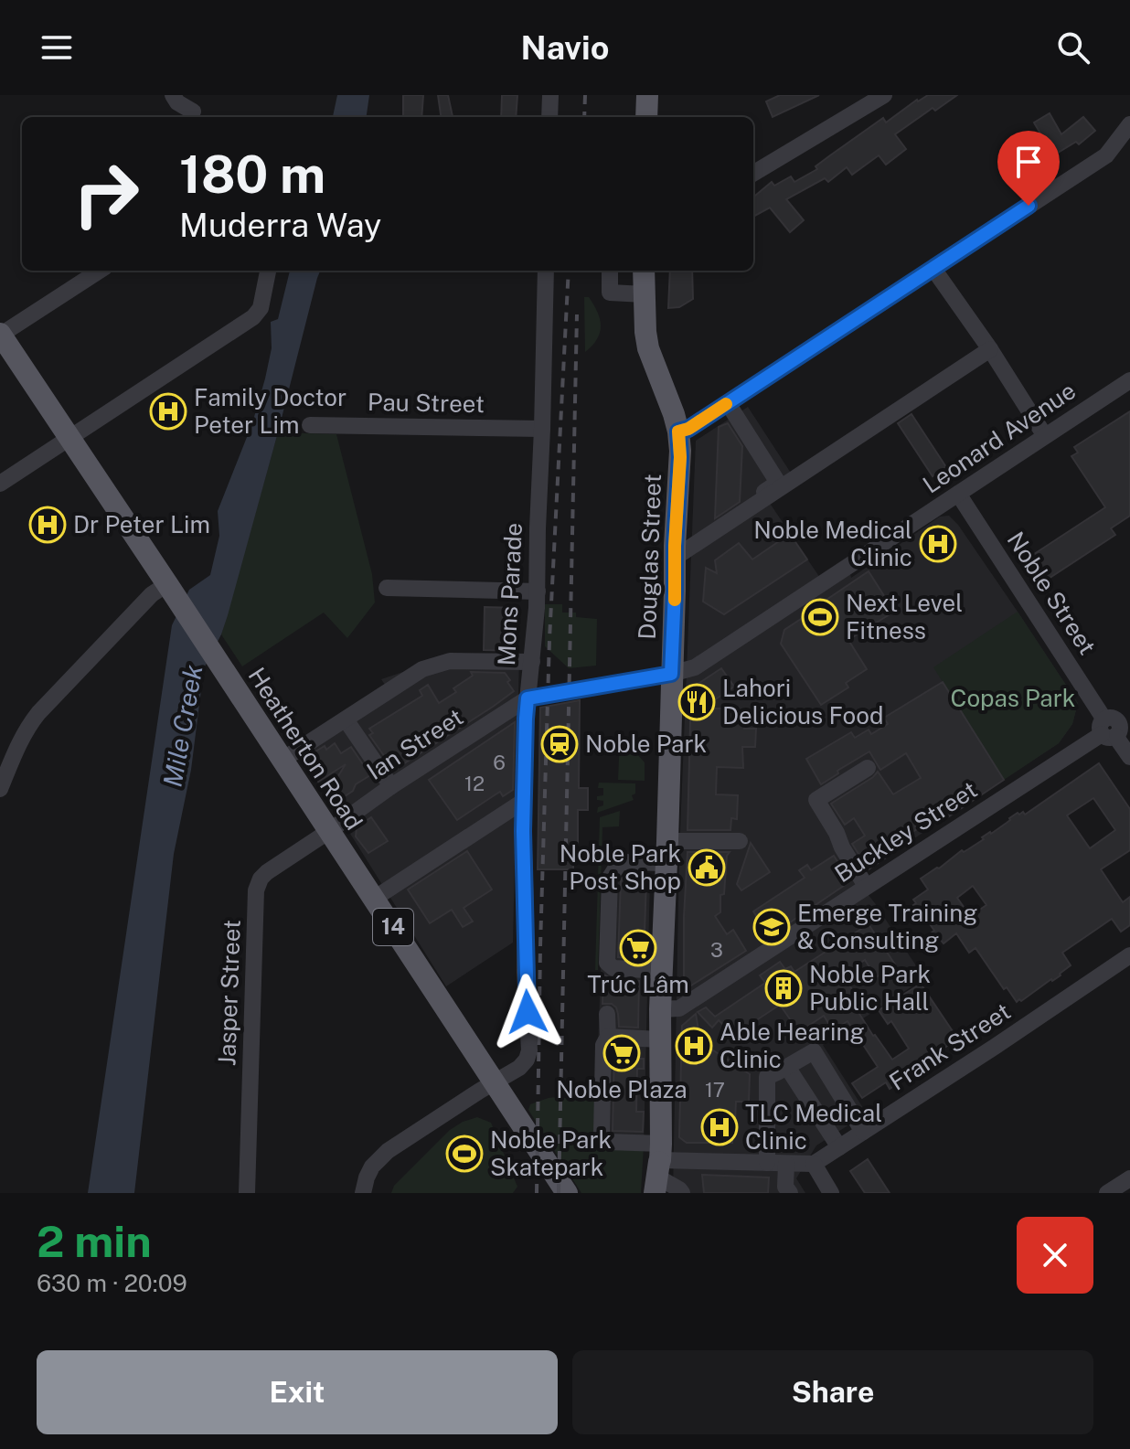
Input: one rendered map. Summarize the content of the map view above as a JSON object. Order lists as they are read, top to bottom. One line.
{"streets":{"main road":["Douglas Street","Heatherton Road","14"],"street":["Pau Street","Leonard Avenue","Noble Street","Mons Parade","Ian Street","Buckley Street","Jasper Street","Frank Street"]},"crossings":[["Pau Street","Mons Parade"],["Leonard Avenue","Douglas Street"],["Leonard Avenue","Noble Street"],["Leonard Avenue","Mons Parade"],["Leonard Avenue","Ian Street"],["Douglas Street","Buckley Street"],["Noble Street","Buckley Street"],["Mons Parade","Ian Street"],["Mons Parade","Heatherton Road"],["Ian Street","Heatherton Road"],["Ian Street","Jasper Street"],["Heatherton Road","Jasper Street"]],"water":["Mile Creek"],"parks":["Copas Park"],"places":{"hospital":["Family Doctor Peter Lim","Dr Peter Lim","Noble Medical Clinic","Able Hearing Clinic","TLC Medical Clinic"],"sports":["Next Level Fitness","Noble Park Skatepark"],"restaurant":["Lahori Delicious Food"],"station":["Noble Park"],"public building":["Noble Park Post Shop"],"school or university":["Emerge Training & Consulting"],"supermarket":["Trúc Lâm","Noble Plaza"],"building":["Noble Park Public Hall"]},"house_numbers":["6","12","3","17"],"page":{"header":"Navio","turn":["180 m","Muderra Way"],"heading":["2 min","630 m · 20:09"],"buttons":["Exit","Share"]}}
